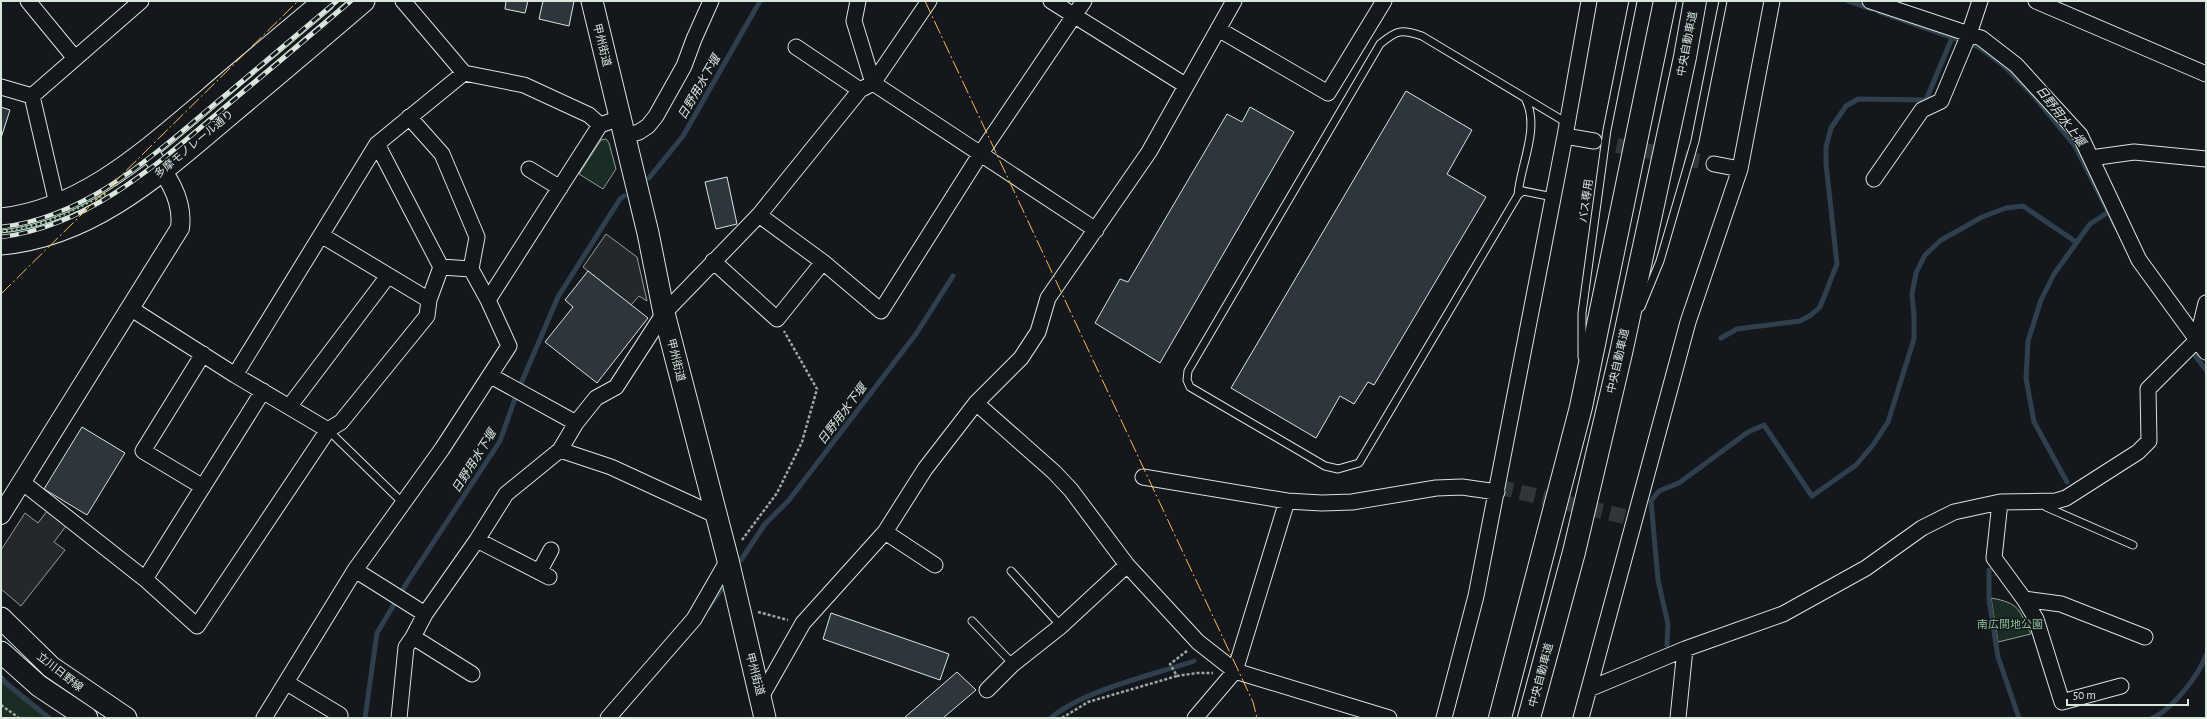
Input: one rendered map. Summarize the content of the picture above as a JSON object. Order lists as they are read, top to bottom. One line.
{"streets":{"highway":["中央自動車道"],"main road":["甲州街道","多摩モノレール通り","立川日野線"],"lane":["バス専用"]},"water":["日野用水下堰","日野用水上堰"],"parks":["南広間地公園"],"scale_bar":"50 m"}
